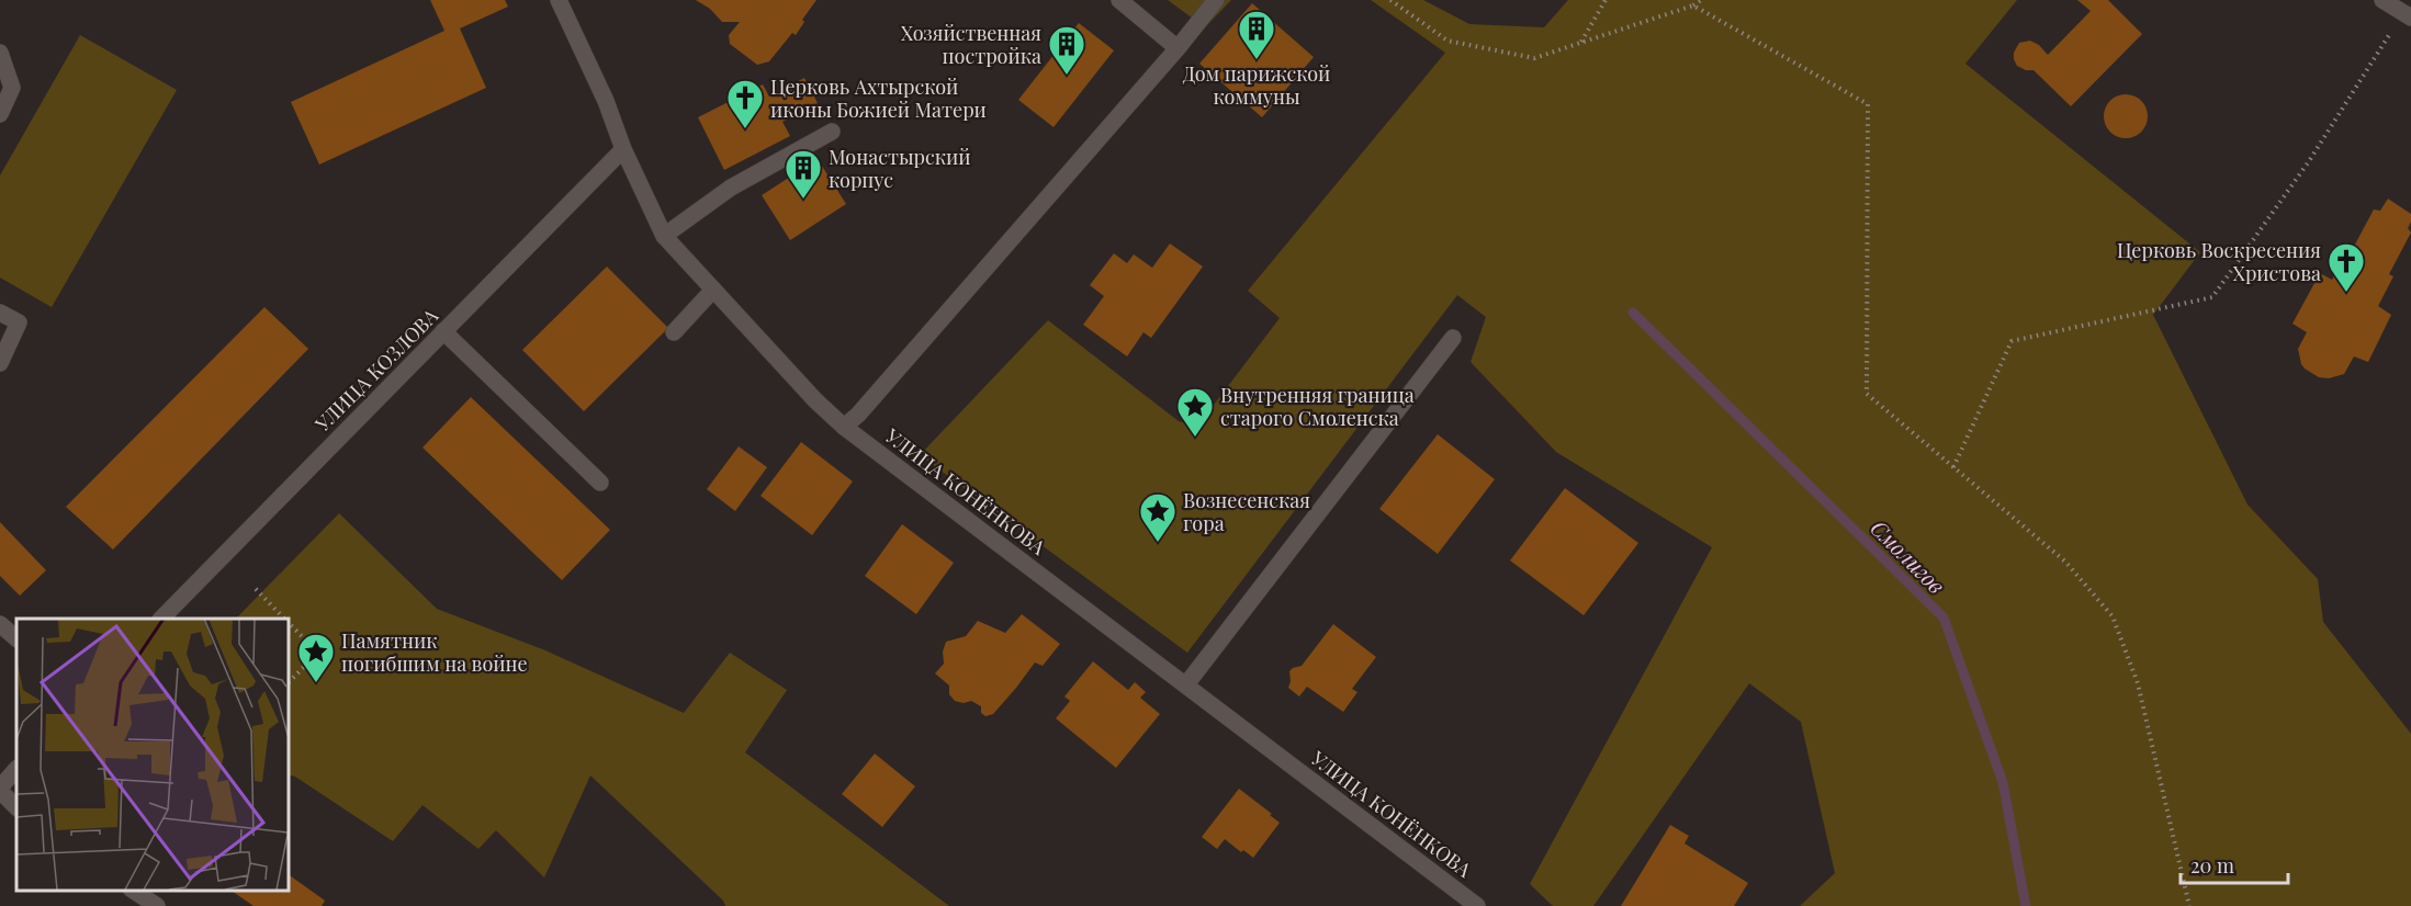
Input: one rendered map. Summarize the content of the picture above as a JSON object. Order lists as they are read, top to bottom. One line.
{"streets":{"street":["УЛИЦА КОЗЛОВА","УЛИЦА КОНЁНКОВА"]},"crossings":[["УЛИЦА КОЗЛОВА","УЛИЦА КОНЁНКОВА"]],"water":["Смолигов"],"places":{"building":["Дом парижской коммуны","Хозяйственная постройка","Монастырский корпус"],"church":["Церковь Ахтырской иконы Божией Матери","Церковь Воскресения Христова"],"place":["Внутренняя граница старого Смоленска","Вознесенская гора","Памятник погибшим на войне"]},"scale_bar":"20 m"}
